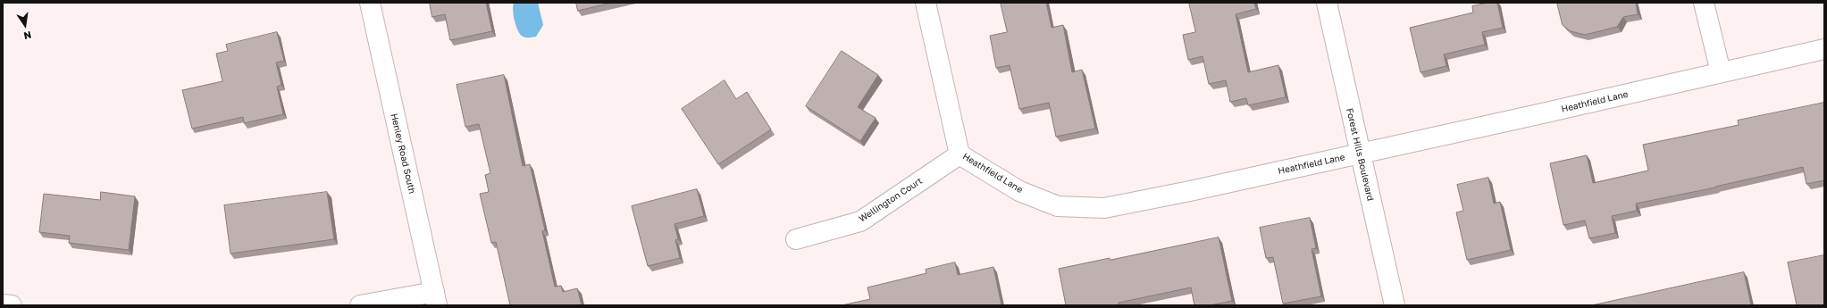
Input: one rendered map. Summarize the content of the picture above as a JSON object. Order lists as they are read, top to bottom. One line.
{"streets":{"street":["Heathfield Lane","Henley Road South","Forest Hills Boulevard","Wellington Court"]},"crossings":[["Heathfield Lane","Forest Hills Boulevard"],["Heathfield Lane","Wellington Court"]],"north":"bottom"}
